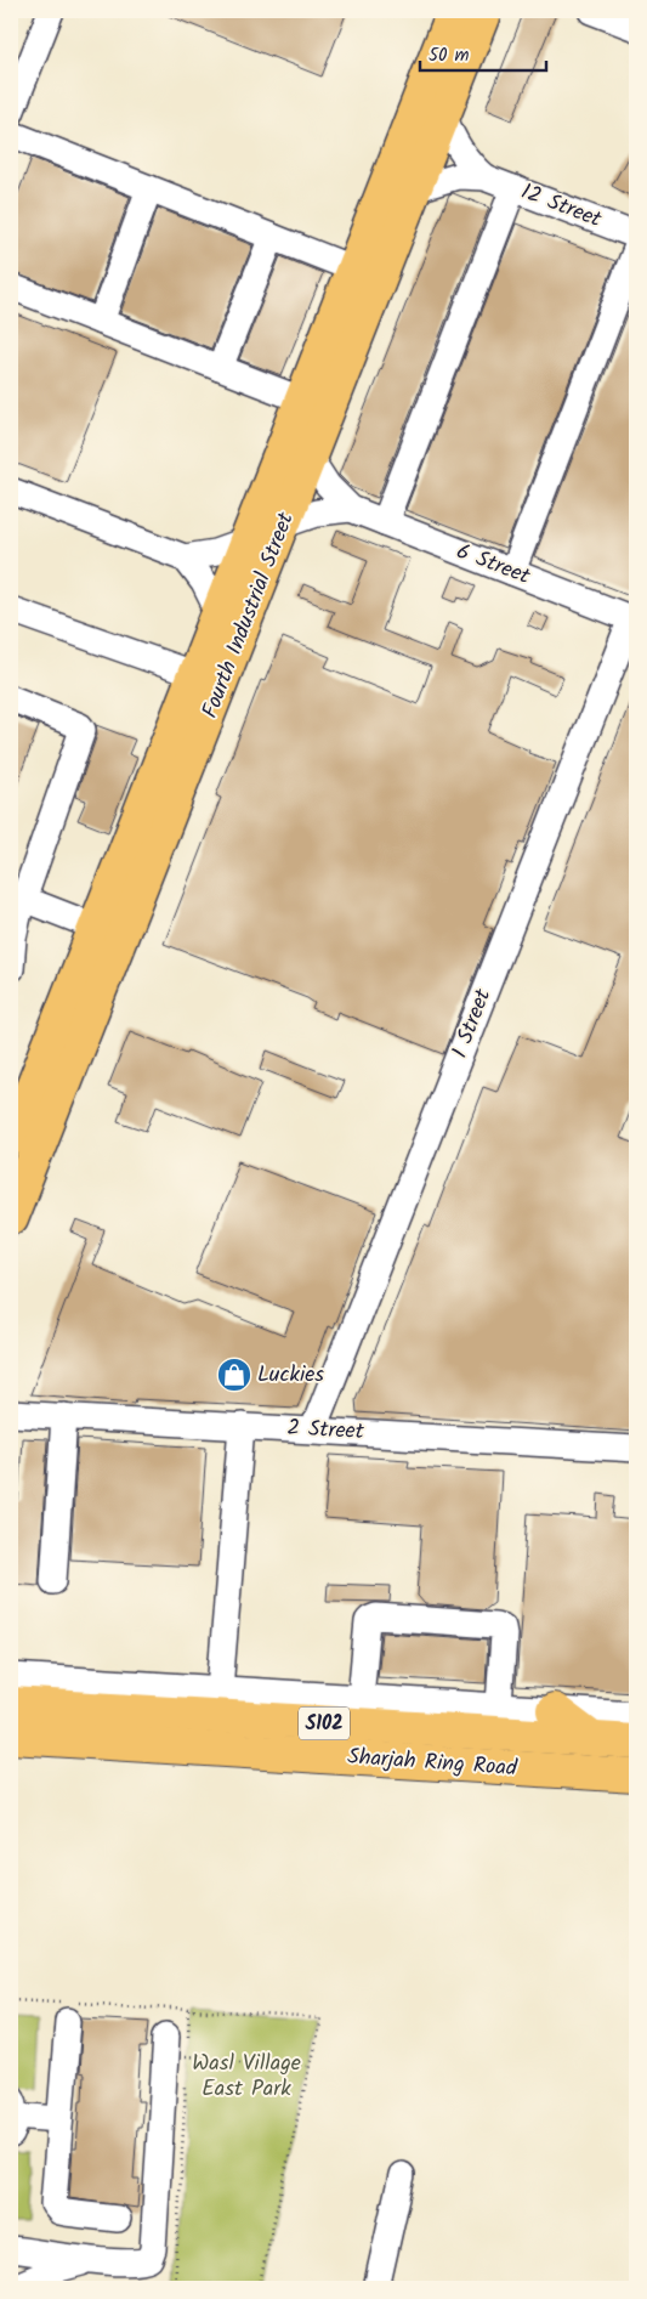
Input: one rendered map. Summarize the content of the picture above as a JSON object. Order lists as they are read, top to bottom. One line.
{"streets":{"highway":["S102","Sharjah Ring Road"],"main road":["Fourth Industrial Street"],"street":["12 Street","6 Street","1 Street","2 Street"]},"crossings":[["12 Street","Fourth Industrial Street"],["6 Street","Fourth Industrial Street"],["6 Street","1 Street"],["1 Street","2 Street"]],"parks":["Wasl Village East Park"],"places":{"shop":["Luckies"]},"scale_bar":"50 m"}
